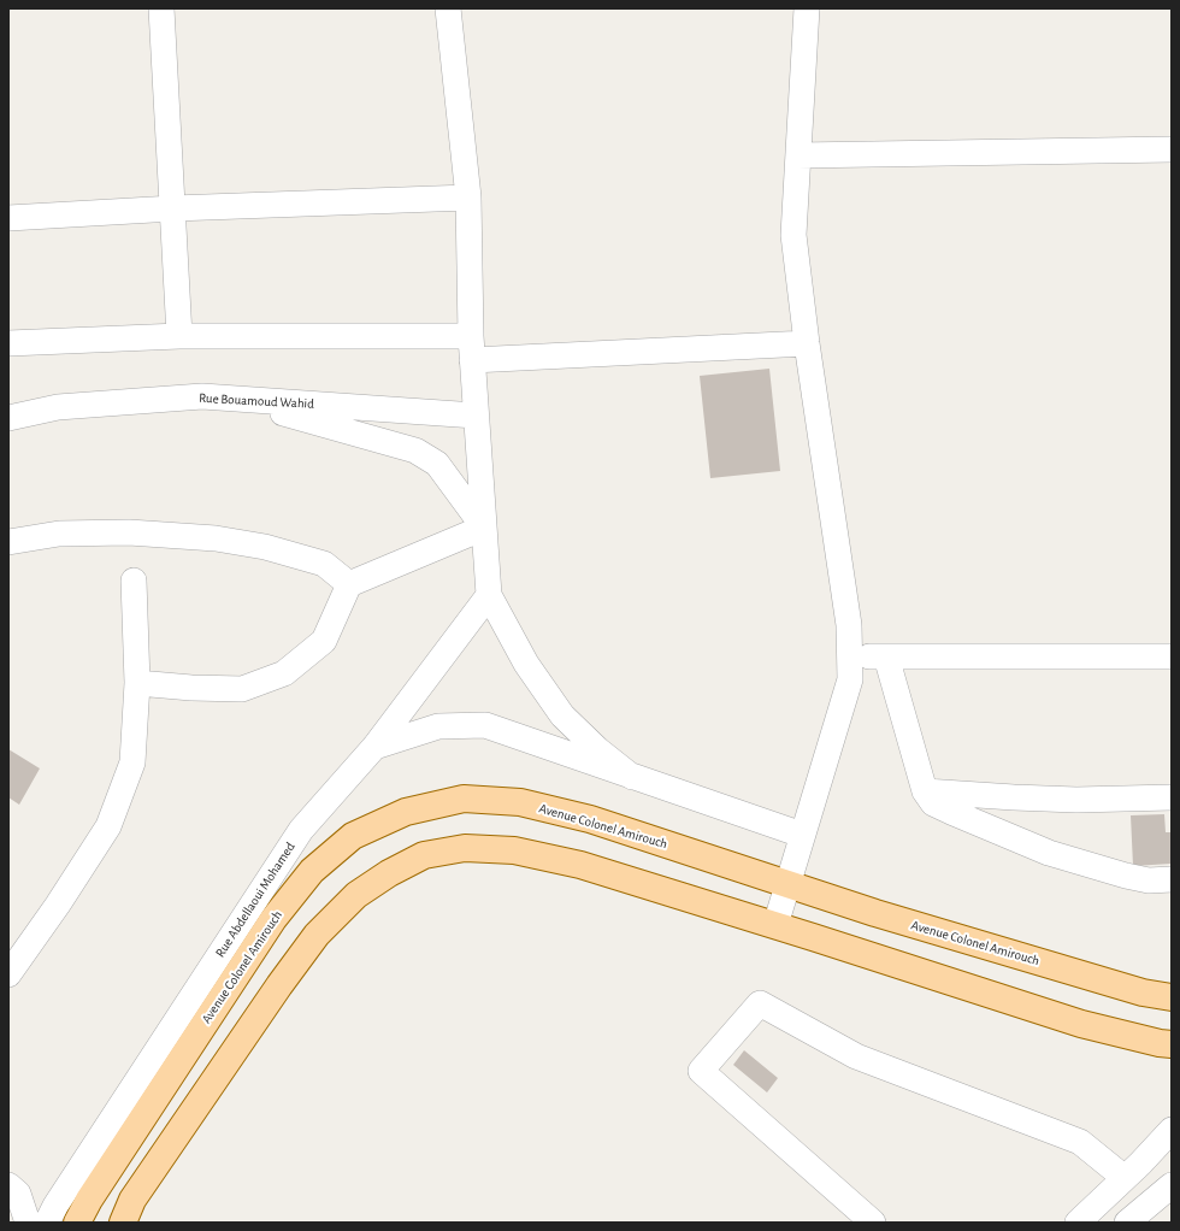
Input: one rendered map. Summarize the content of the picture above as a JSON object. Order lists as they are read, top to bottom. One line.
{"streets":{"main road":["Avenue Colonel Amirouch"],"street":["Rue Bouamoud Wahid","Rue Abdellaoui Mohamed"]}}
